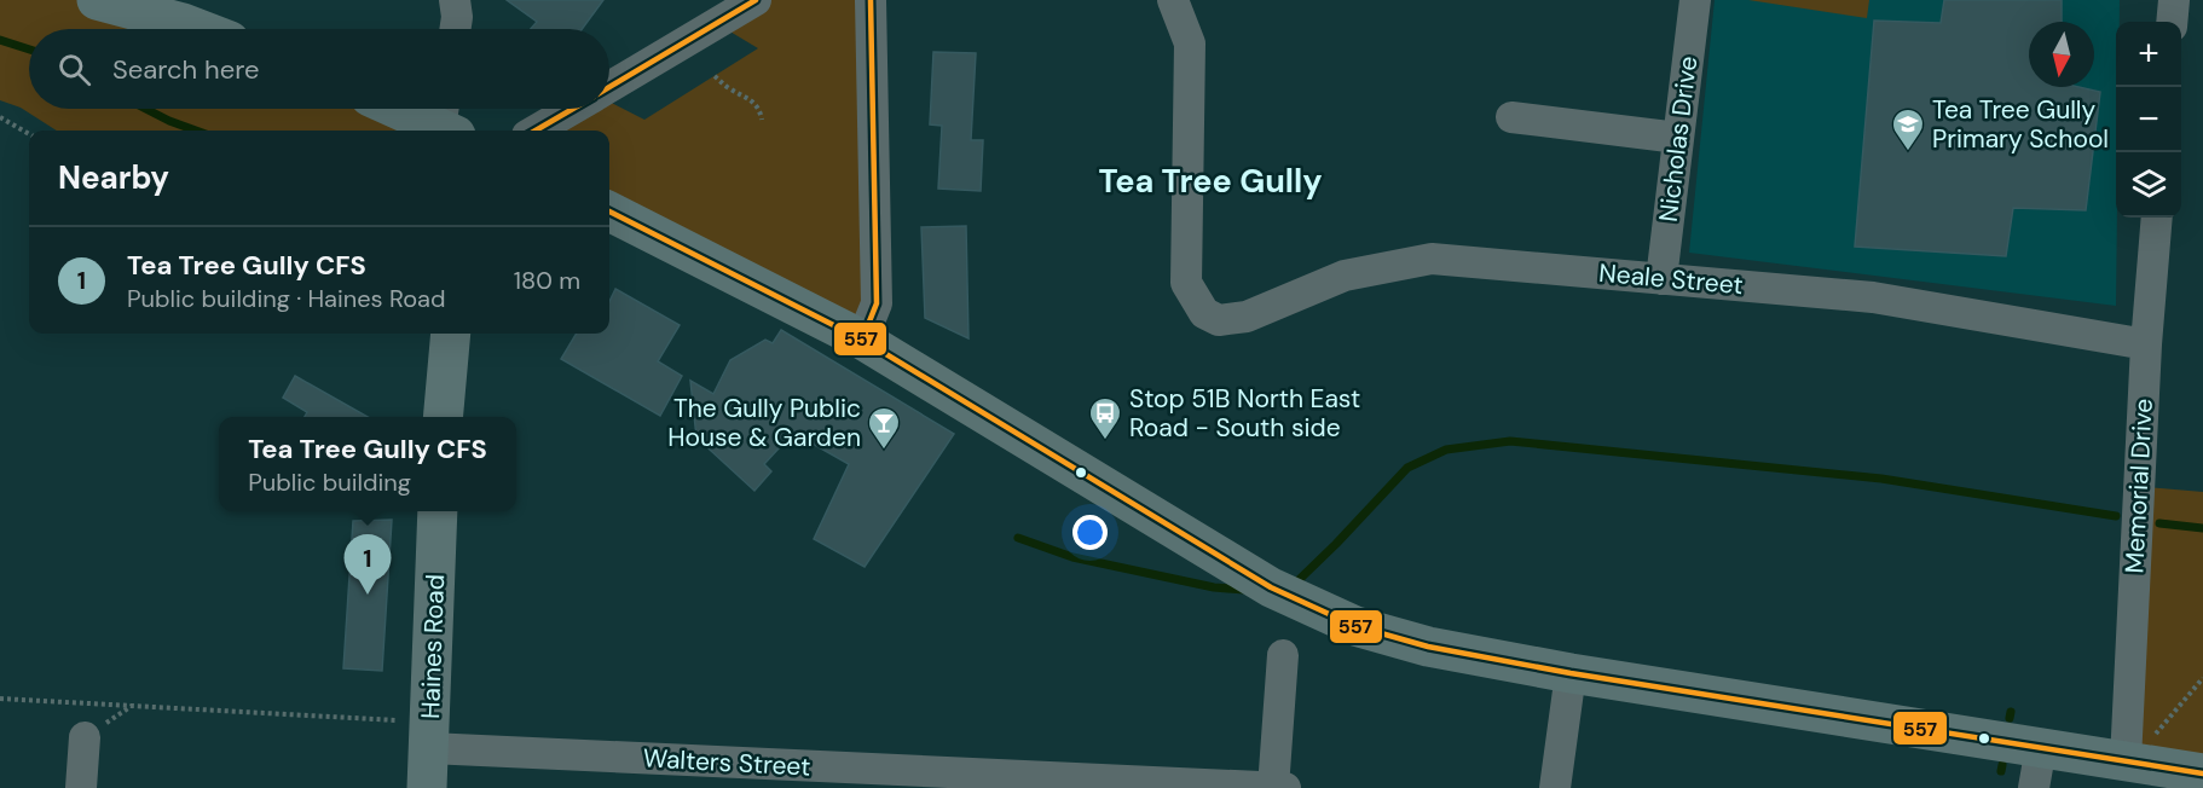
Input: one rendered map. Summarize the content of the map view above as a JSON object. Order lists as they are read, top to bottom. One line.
{"streets":{"main road":["Haines Road"],"street":["Nicholas Drive","Neale Street","Memorial Drive","Walters Street"]},"crossings":[["Nicholas Drive","Neale Street"],["Neale Street","Memorial Drive"],["Haines Road","Walters Street"]],"districts":["Tea Tree Gully"],"places":{"school or university":["Tea Tree Gully Primary School"],"bus stop":["Stop 51B North East Road - South side"],"bar":["The Gully Public House & Garden"]},"lines":["transit line 557"],"north":"bottom","page":{"map_buttons":["+","−"],"search":"Search here","heading":"Nearby","list":[{"mark":"1","name":"Tea Tree Gully CFS","note":"Public building · Haines Road","value":"180 m"}],"popup":["Tea Tree Gully CFS","Public building"],"pins":"1"}}
